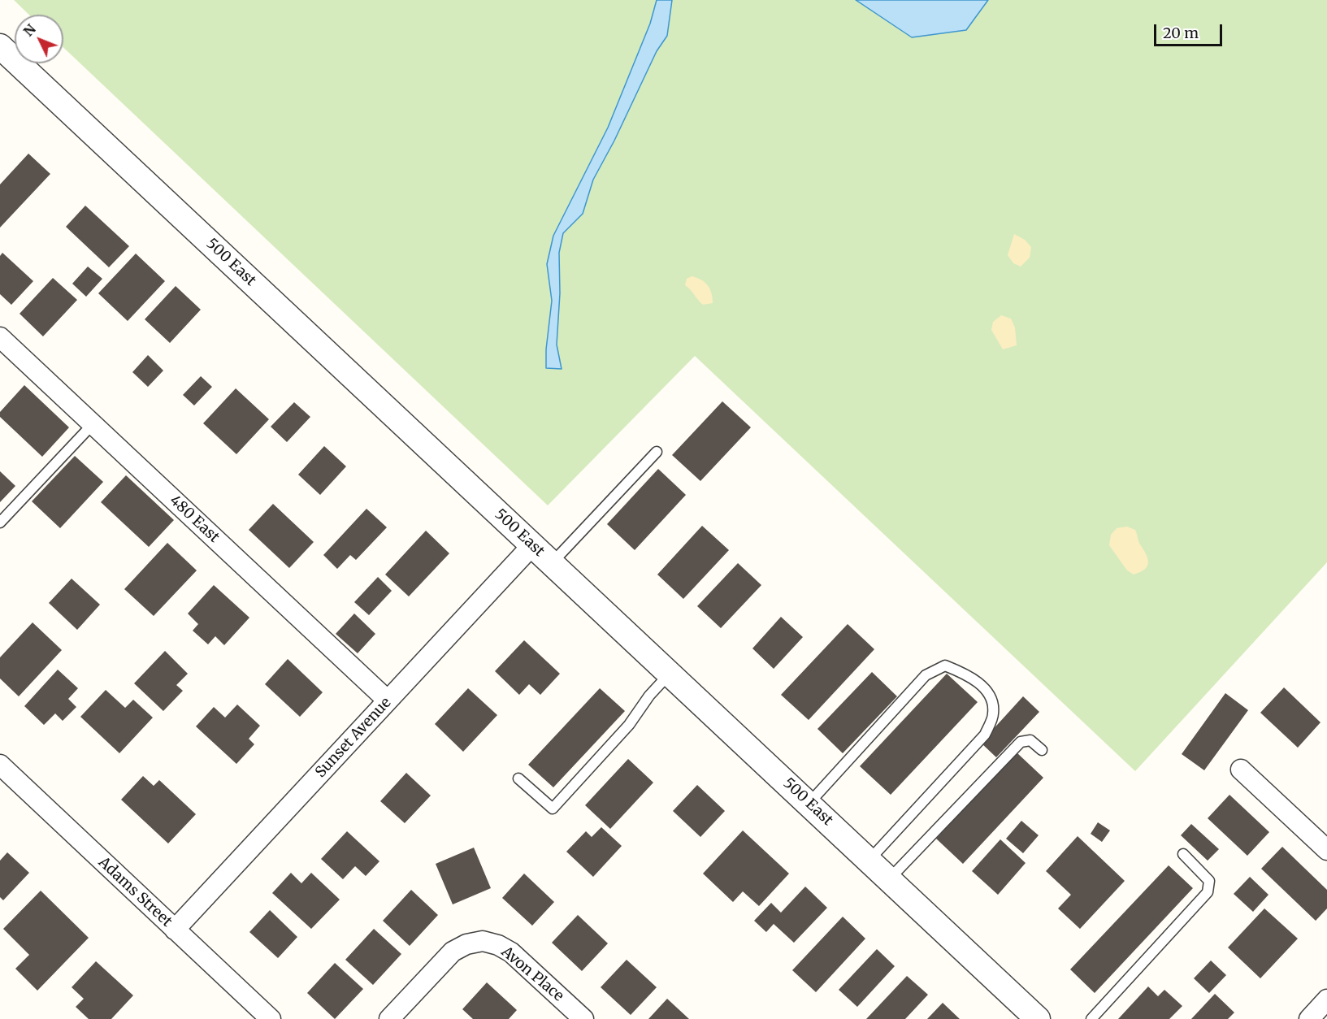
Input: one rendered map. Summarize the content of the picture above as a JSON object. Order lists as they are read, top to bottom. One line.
{"streets":{"street":["500 East","480 East","Sunset Avenue","Adams Street","Avon Place"]},"crossings":[["500 East","Sunset Avenue"],["480 East","Sunset Avenue"],["Sunset Avenue","Adams Street"]],"scale_bar":"20 m","north":"top left"}
